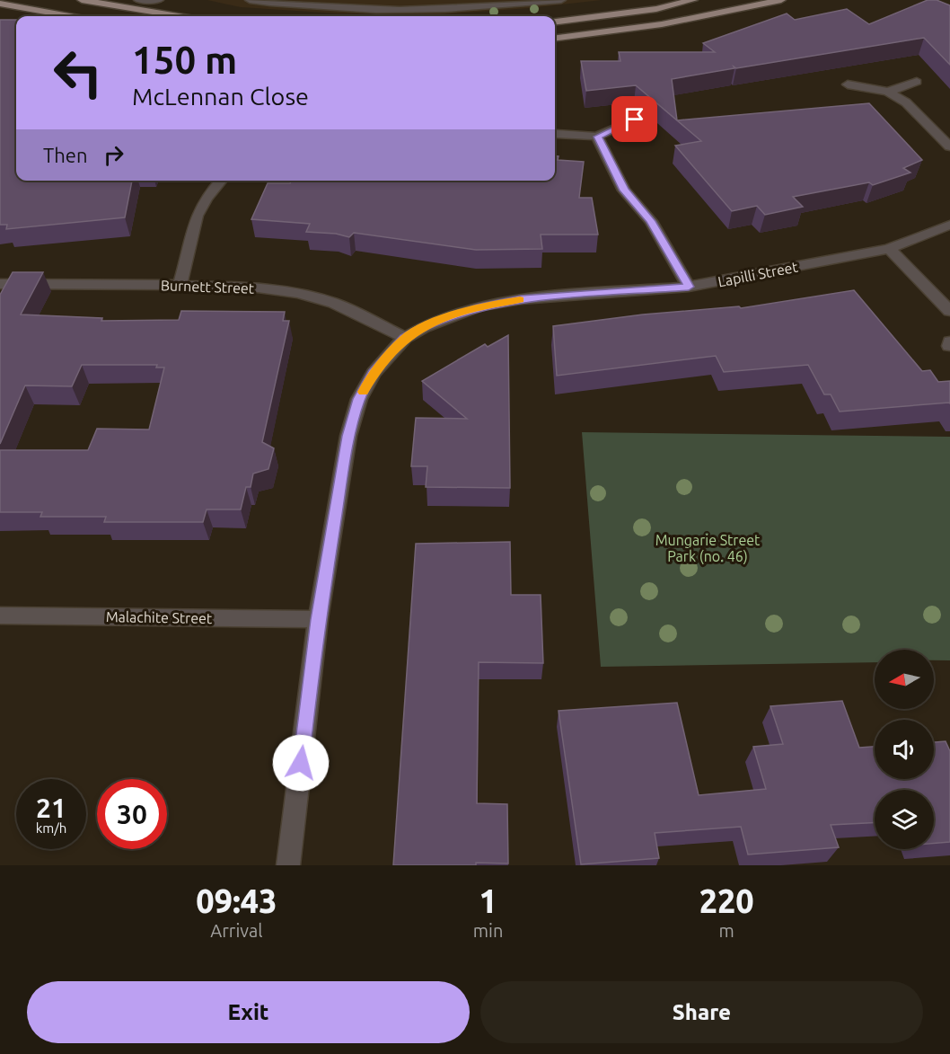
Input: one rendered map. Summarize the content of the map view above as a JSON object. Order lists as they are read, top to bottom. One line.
{"streets":{"street":["Lapilli Street","Burnett Street","Malachite Street"]},"crossings":[["Lapilli Street","Burnett Street"],["Lapilli Street","Malachite Street"]],"parks":["Mungarie Street Park (no. 46)"],"north":"left","page":{"turn":["150 m","McLennan Close"],"then":"Then","speed":"21 km/h","limit":"30","eta":["09:43","Arrival","1","min","220","m"],"buttons":["Exit","Share"]}}
